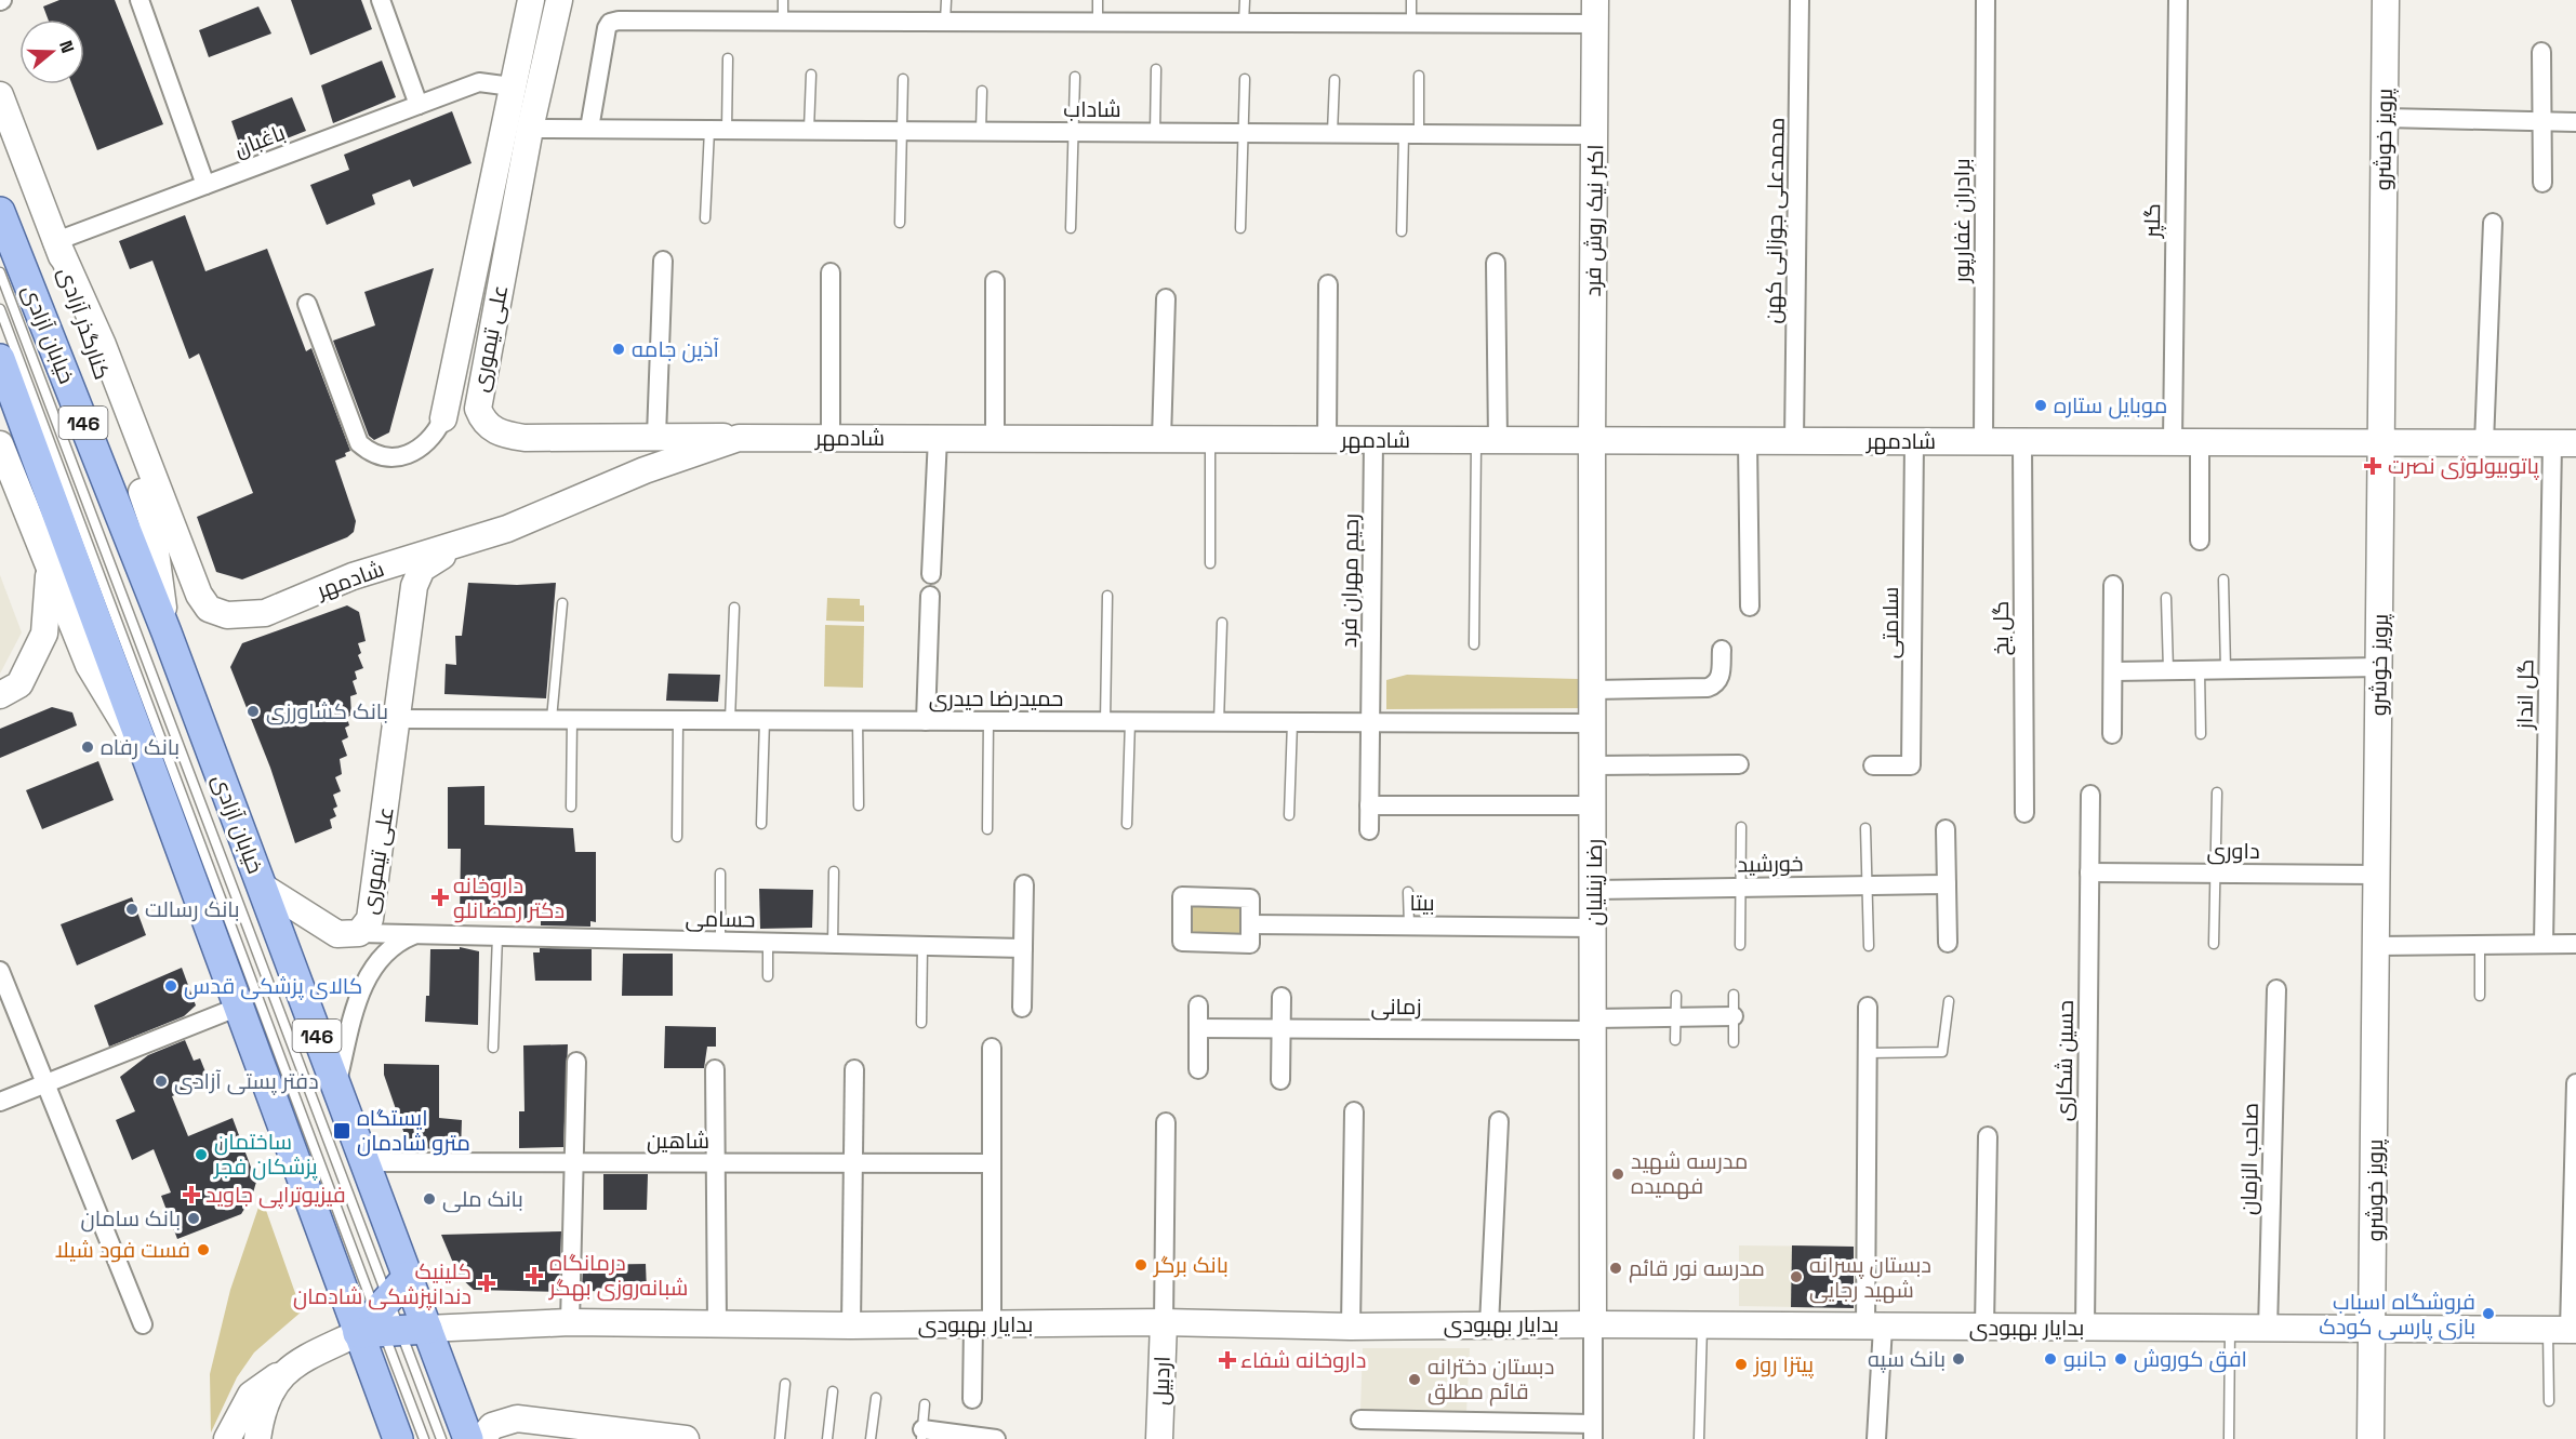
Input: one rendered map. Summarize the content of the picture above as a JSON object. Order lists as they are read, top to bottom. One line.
{"streets":{"main road":["پرویز خوشرو","اکبر نیک روش فرد","کنارگذر آزادی","خیابان آزادی","علی تیموری","146","شادمهر","رضا زینلیان","بدایار بهبودی","اردبیل"],"street":["شاداب","باغبان","محمدعلی جوزانی کهن","برادران غفارپور","گلپر","رحیم مهران فرد","سلامتی","گل یخ","گل انداز","حمیدرضا حیدری","داوری","خورشید","بیتا","حسامی","زمانی","حسین شکاری","شاهین","صاحب الزمان"]},"crossings":[["شاداب","اکبر نیک روش فرد"],["شاداب","علی تیموری"],["پرویز خوشرو","شادمهر"],["پرویز خوشرو","داوری"],["پرویز خوشرو","بدایار بهبودی"],["باغبان","کنارگذر آزادی"],["باغبان","علی تیموری"],["اکبر نیک روش فرد","شادمهر"],["اکبر نیک روش فرد","رضا زینلیان"],["محمدعلی جوزانی کهن","شادمهر"],["برادران غفارپور","شادمهر"],["گلپر","شادمهر"],["کنارگذر آزادی","خیابان آزادی"],["کنارگذر آزادی","شادمهر"],["خیابان آزادی","علی تیموری"],["خیابان آزادی","شاهین"],["خیابان آزادی","بدایار بهبودی"],["علی تیموری","شادمهر"],["علی تیموری","حمیدرضا حیدری"],["علی تیموری","حسامی"],["شادمهر","رحیم مهران فرد"],["شادمهر","سلامتی"],["شادمهر","گل یخ"],["شادمهر","گل انداز"],["شادمهر","رضا زینلیان"],["رحیم مهران فرد","حمیدرضا حیدری"],["حمیدرضا حیدری","رضا زینلیان"],["داوری","حسین شکاری"],["خورشید","رضا زینلیان"],["رضا زینلیان","بیتا"],["رضا زینلیان","زمانی"],["رضا زینلیان","بدایار بهبودی"],["حسین شکاری","بدایار بهبودی"],["صاحب الزمان","بدایار بهبودی"],["بدایار بهبودی","اردبیل"]],"places":{"other":["آذین جامه","موبایل ستاره","بانک کشاورزی","بانک رفاه","بانک رسالت","کالای پزشکی قدس","دفتر پستی آزادی","ساختمان پزشکان فجر","مدرسه شهید فهمیده","بانک ملی","بانک سامان","فست فود شیلا","بانک برگر","مدرسه نور قائم","دبستان پسرانه شهید رجایی","فروشگاه اسباب بازی پارسی کودک","بانک سپه","جانبو","افق کوروش","پیتزا روز","دبستان دخترانه قائم مطلق"],"health":["پاتوبیولوژی نصرت","داروخانه دکتر رمضانلو","فیزیوتراپی جاوید","درمانگاه شبانه‌روزی بهگر","کلینیک دندانپزشکی شادمان","داروخانه شفاء"],"transit":["ایستگاه مترو شادمان"]},"north":"right"}
